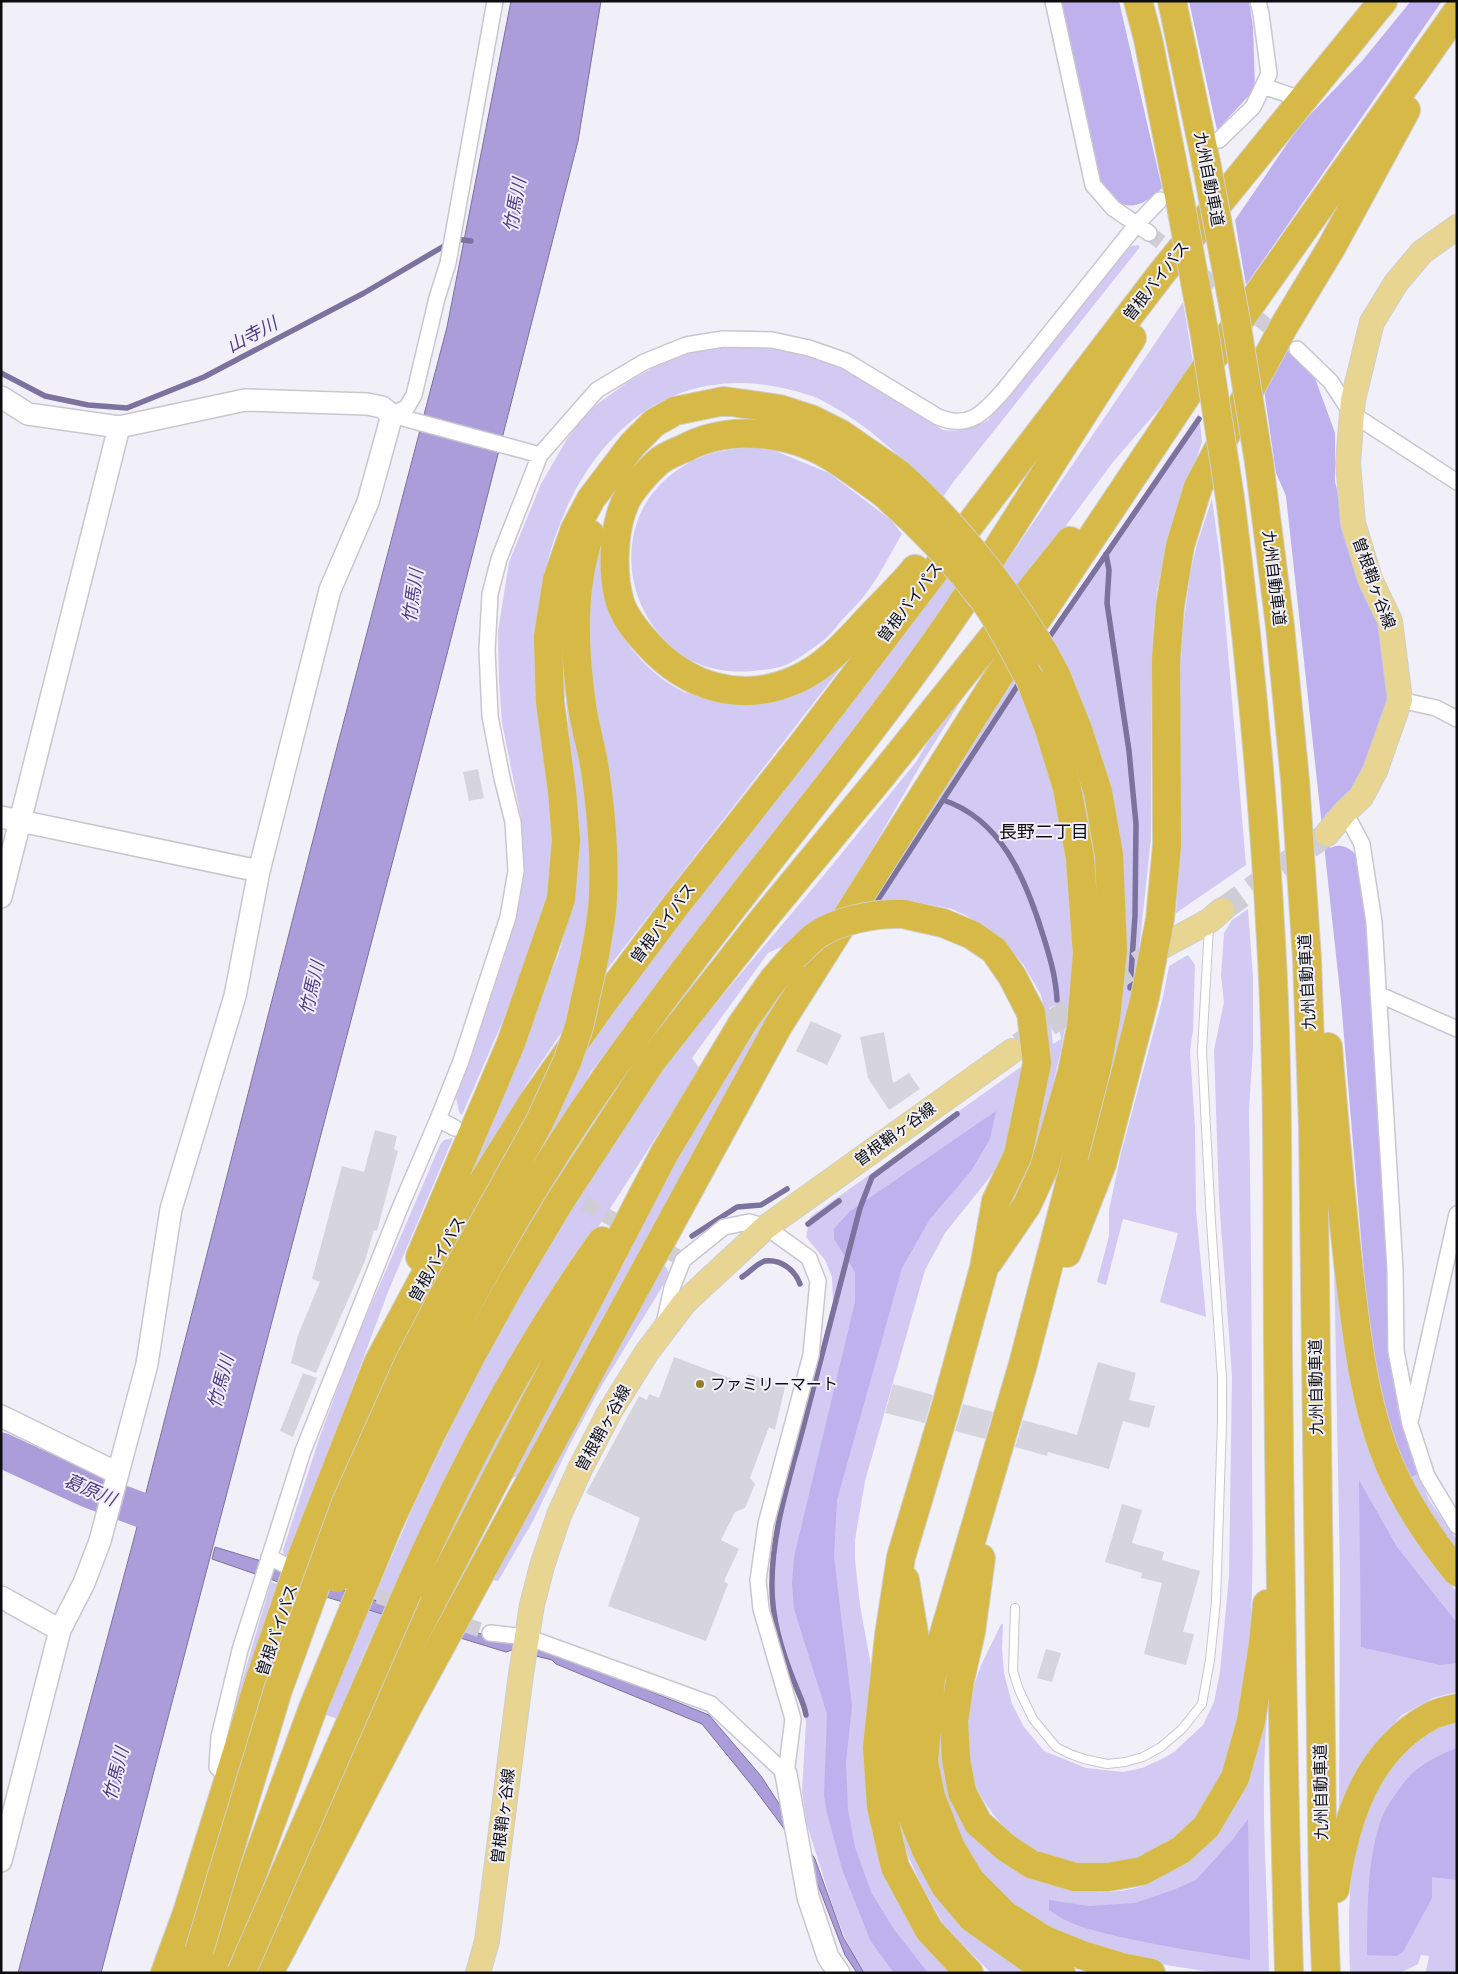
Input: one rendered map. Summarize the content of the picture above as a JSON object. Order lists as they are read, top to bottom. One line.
{"streets":{"highway":["九州自動車道","曽根バイパス"],"main road":["曽根鞘ヶ谷線"]},"districts":["長野二丁目"],"water":["竹馬川","山寺川","葛原川"],"places":["ファミリーマート"]}
